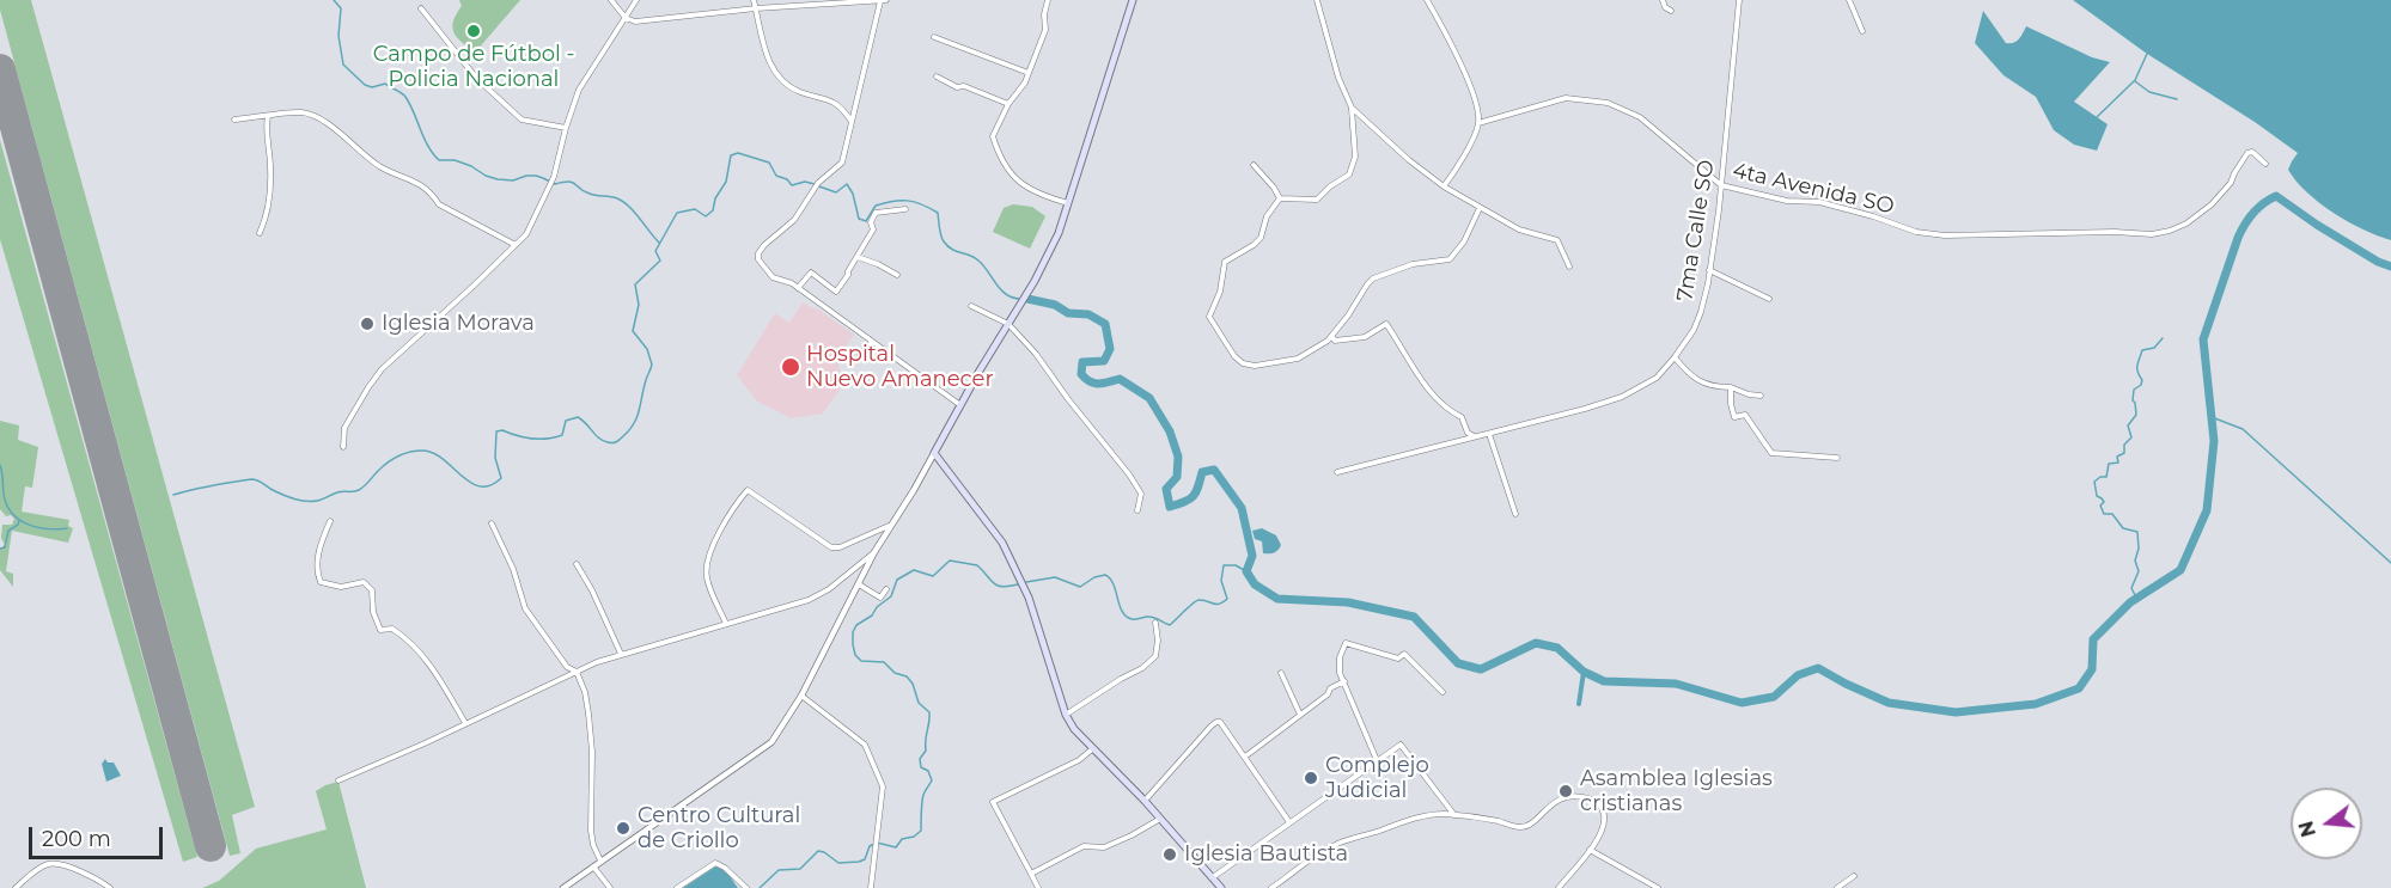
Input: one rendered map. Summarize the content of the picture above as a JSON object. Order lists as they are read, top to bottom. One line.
{"streets":{"street":["4ta Avenida SO","7ma Calle SO"]},"crossings":[["4ta Avenida SO","7ma Calle SO"]],"places":["Campo de Fútbol - Policia Nacional","Iglesia Morava","Hospital Nuevo Amanecer","Complejo Judicial","Asamblea Iglesias cristianas","Centro Cultural de Criollo","Iglesia Bautista"],"scale_bar":"200 m","north":"left"}
